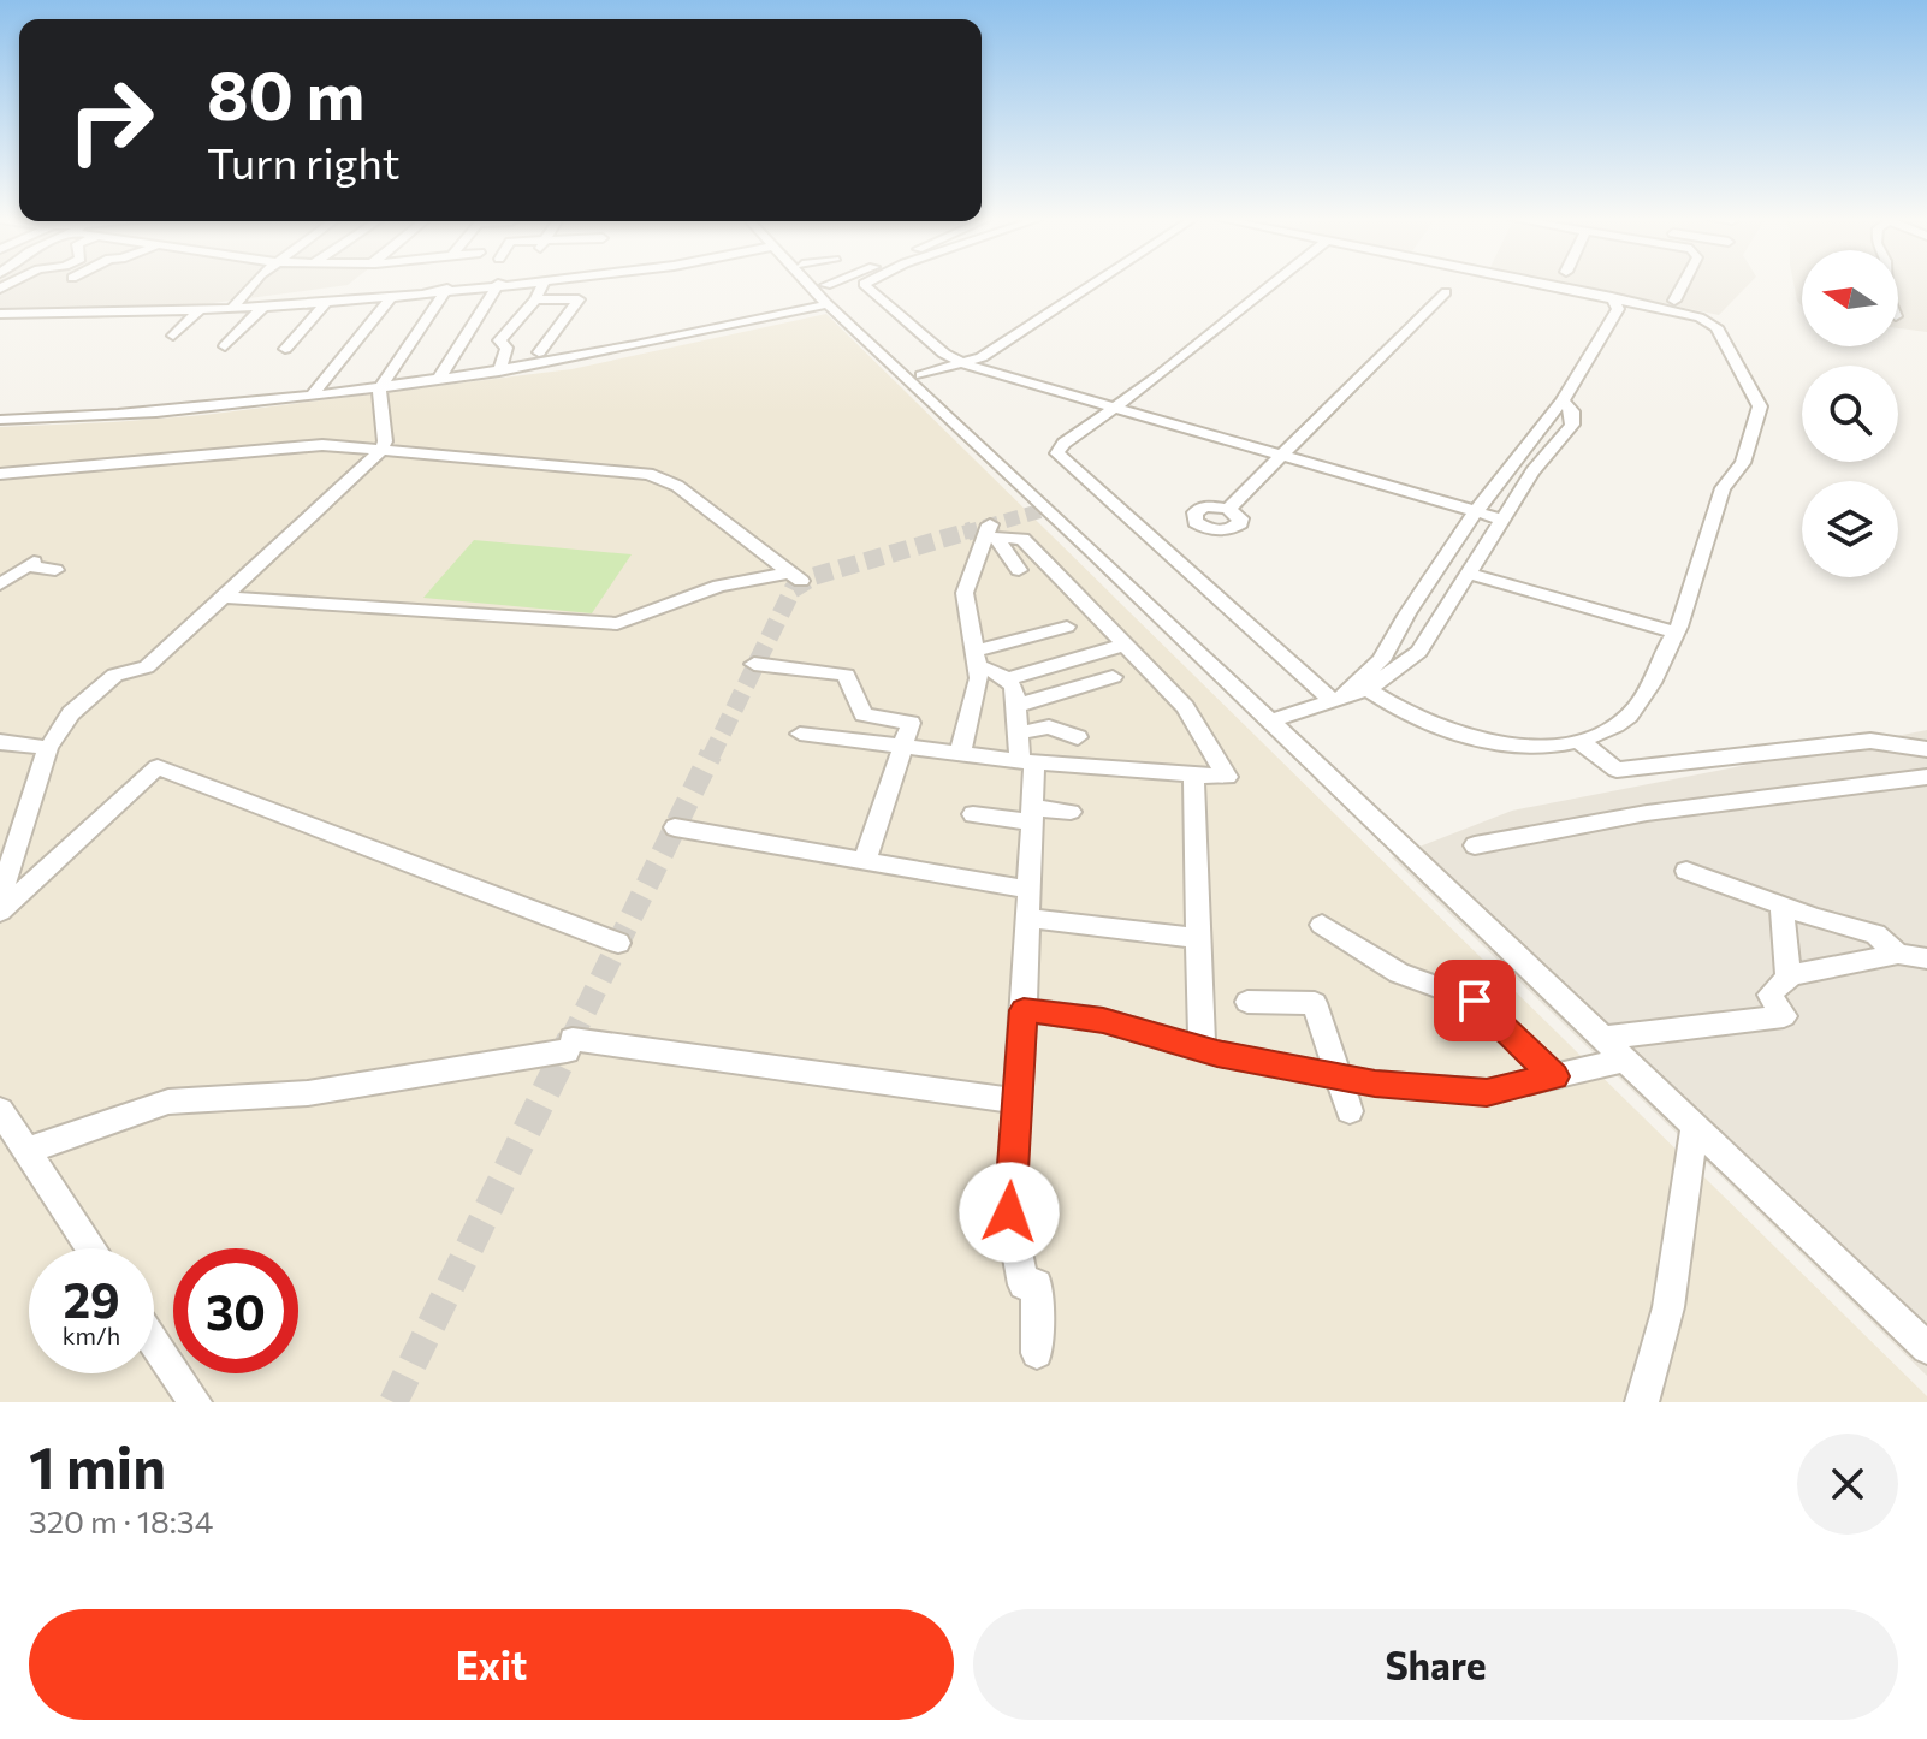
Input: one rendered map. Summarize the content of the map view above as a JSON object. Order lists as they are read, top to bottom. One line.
{"north":"left","page":{"turn":["80 m","Turn right"],"speed":"29 km/h","limit":"30","heading":["1 min","320 m · 18:34"],"buttons":["Exit","Share"]}}
